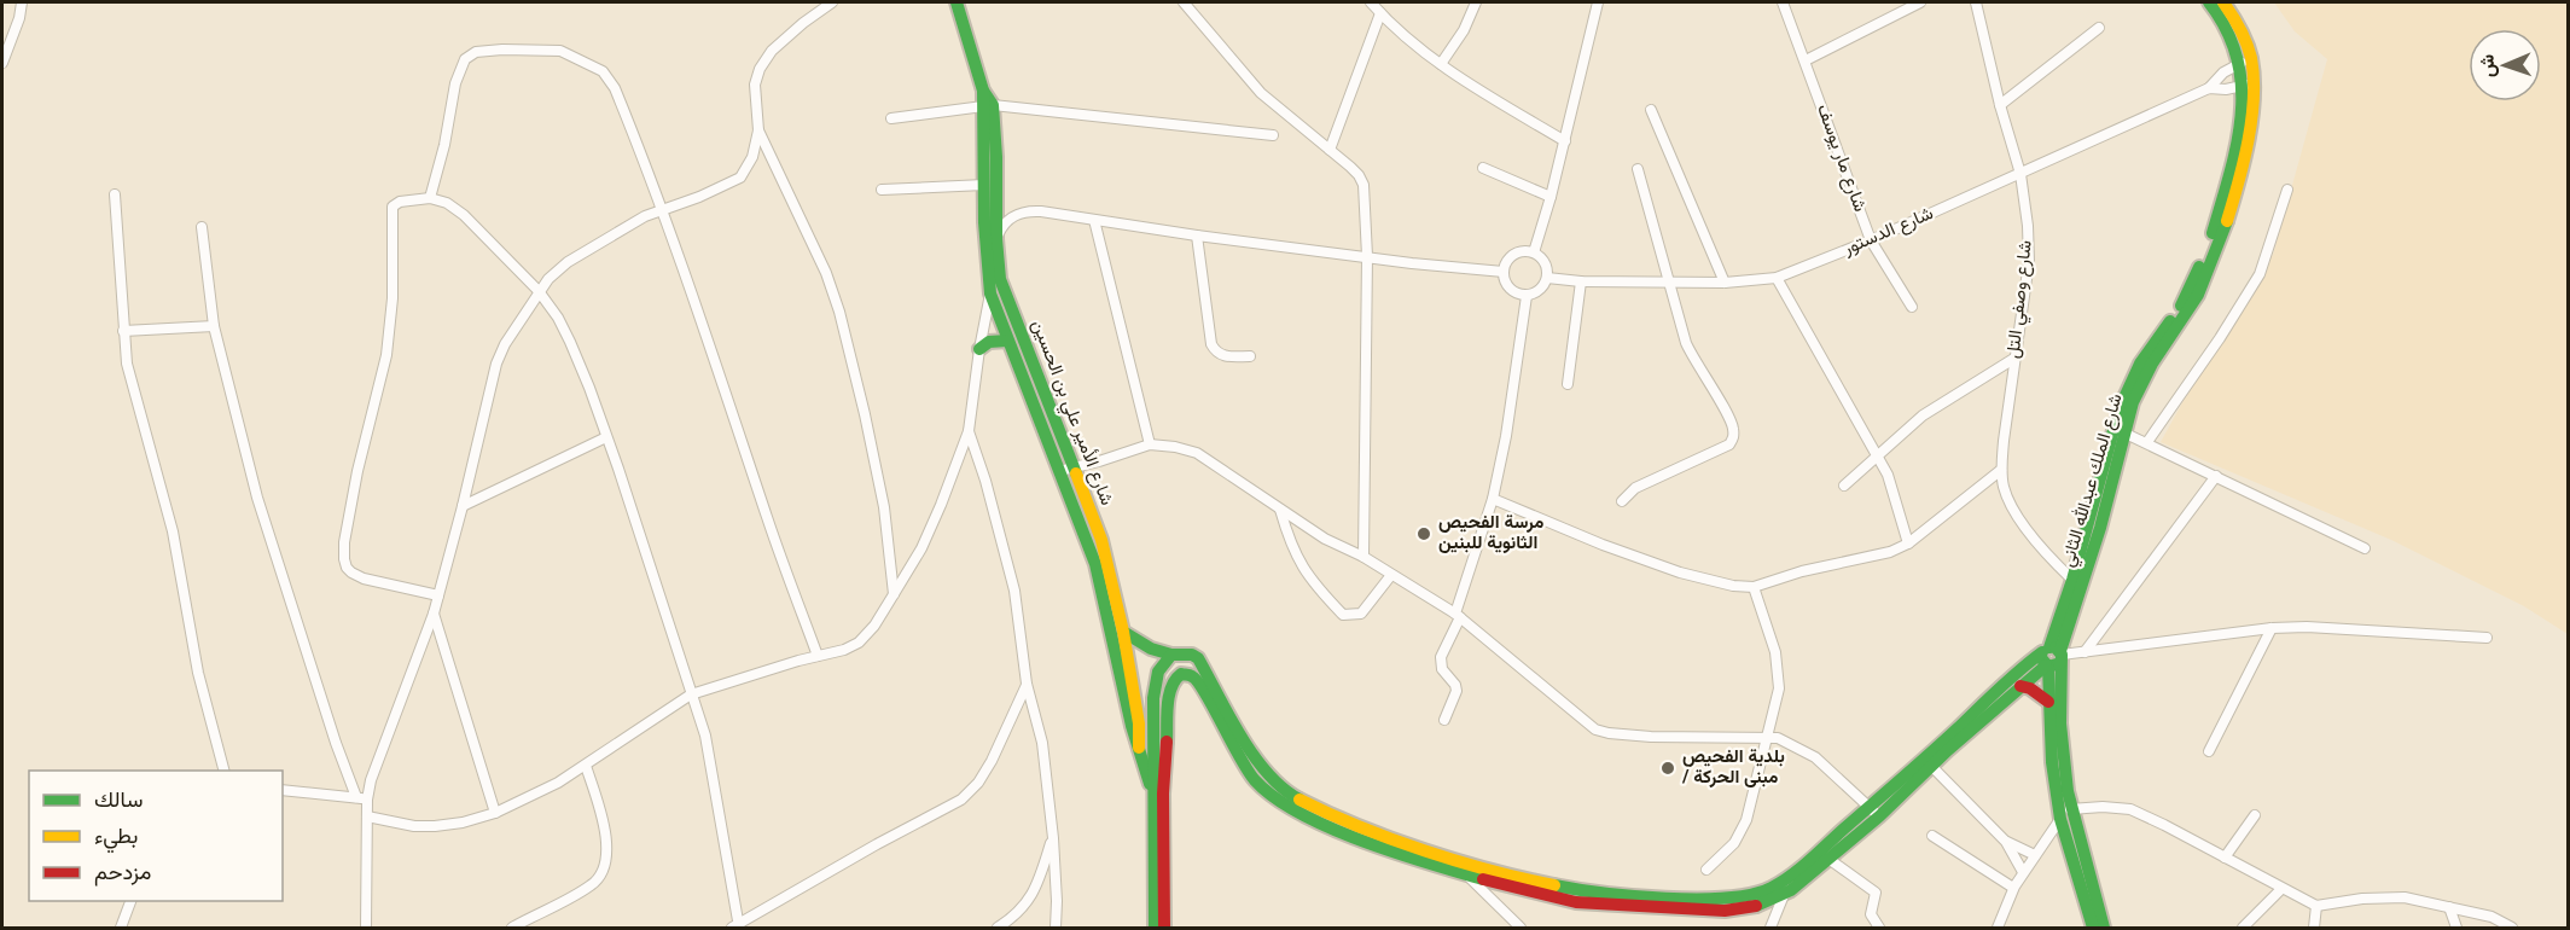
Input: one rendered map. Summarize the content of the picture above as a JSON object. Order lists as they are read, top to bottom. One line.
{"streets":{"street":["شارع مار يوسف","شارع الدستور","شارع وصفي التل","شارع الأمير علي بن الحسين","شارع الملك عبدالله الثاني"]},"crossings":[["شارع مار يوسف","شارع الدستور"],["شارع الدستور","شارع وصفي التل"],["شارع الدستور","شارع الملك عبدالله الثاني"],["شارع وصفي التل","شارع الملك عبدالله الثاني"]],"places":["مرسة الفحيص الثانوية للبنين","بلدية الفحيص / مبنى الحركة"],"legend":["سالك","بطيء","مزدحم"],"north":"left"}
